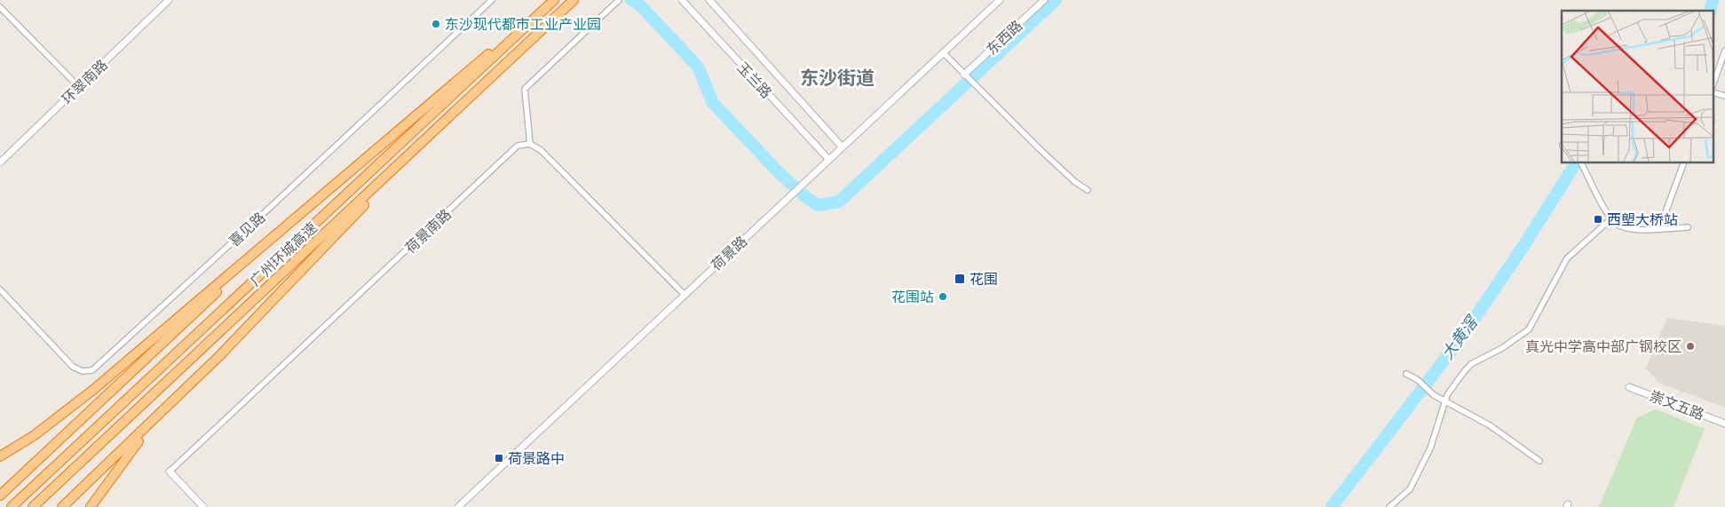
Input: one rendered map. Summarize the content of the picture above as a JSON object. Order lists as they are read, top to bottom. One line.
{"streets":{"highway":["广州环城高速"],"street":["东西路","玉兰路","环翠南路","喜见路","荷景南路","荷景路","崇文五路"]},"crossings":[["玉兰路","荷景路"]],"districts":["东沙街道"],"water":["大黄滘"],"places":{"other":["东沙现代都市工业产业园","花围站","真光中学高中部广钢校区"],"transit":["西塱大桥站","花围","荷景路中"]}}
